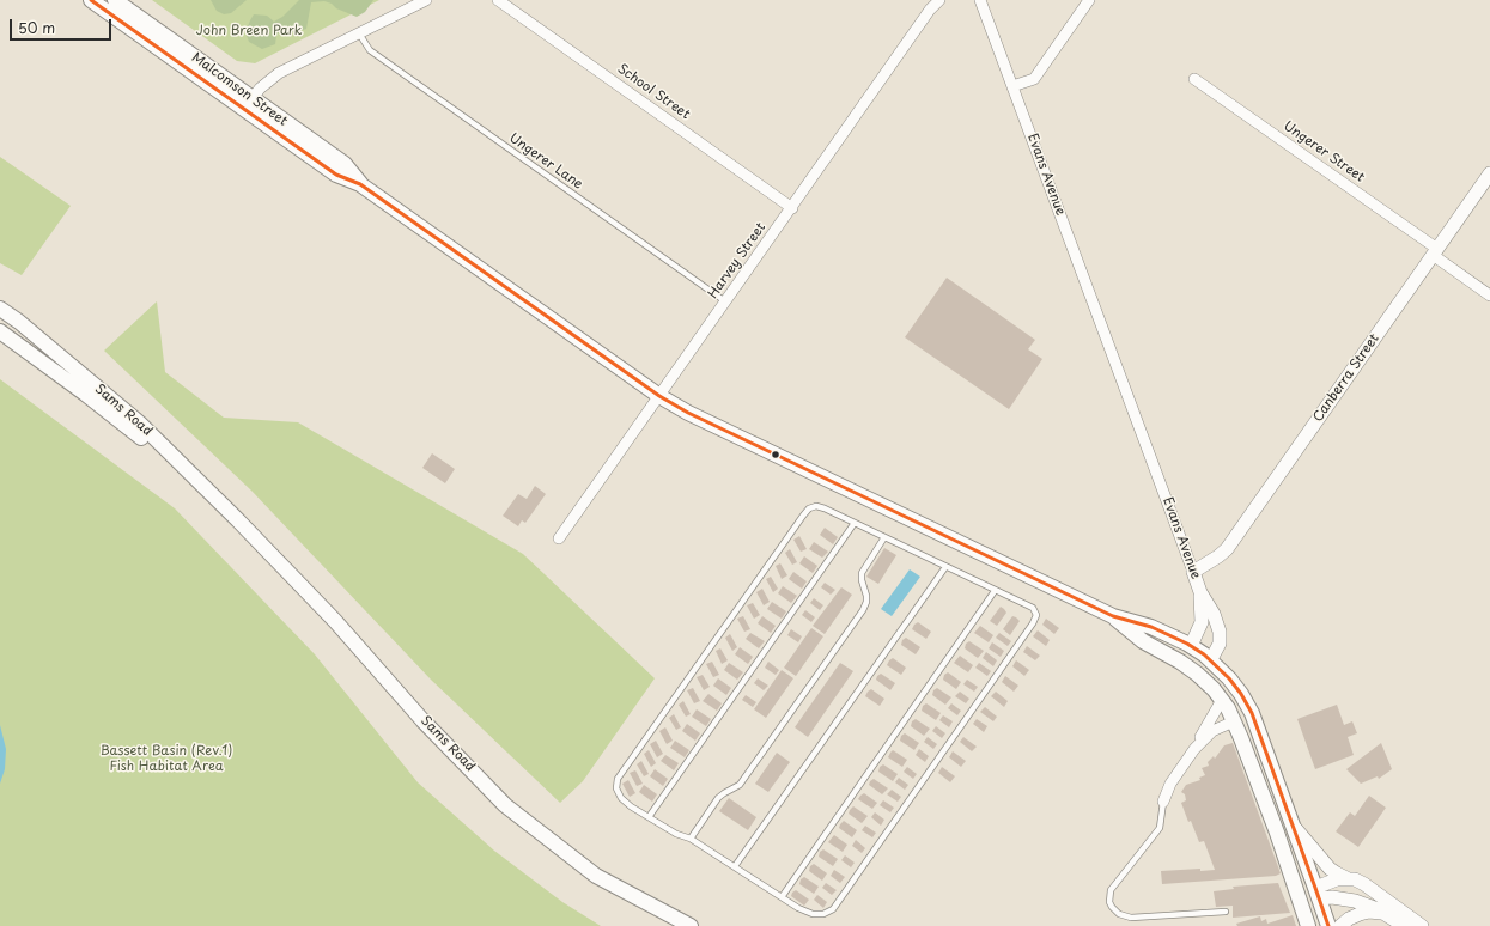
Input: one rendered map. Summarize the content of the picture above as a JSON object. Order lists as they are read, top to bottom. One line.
{"streets":{"main road":["Malcomson Street","Sams Road"],"street":["School Street","Ungerer Street","Evans Avenue","Harvey Street","Canberra Street"],"lane":["Ungerer Lane"]},"crossings":[["Malcomson Street","Evans Avenue"],["Malcomson Street","Harvey Street"],["School Street","Harvey Street"],["Ungerer Street","Canberra Street"],["Ungerer Lane","Harvey Street"],["Evans Avenue","Canberra Street"]],"parks":["John Breen Park","Bassett Basin (Rev.1) Fish Habitat Area"],"scale_bar":"50 m"}
